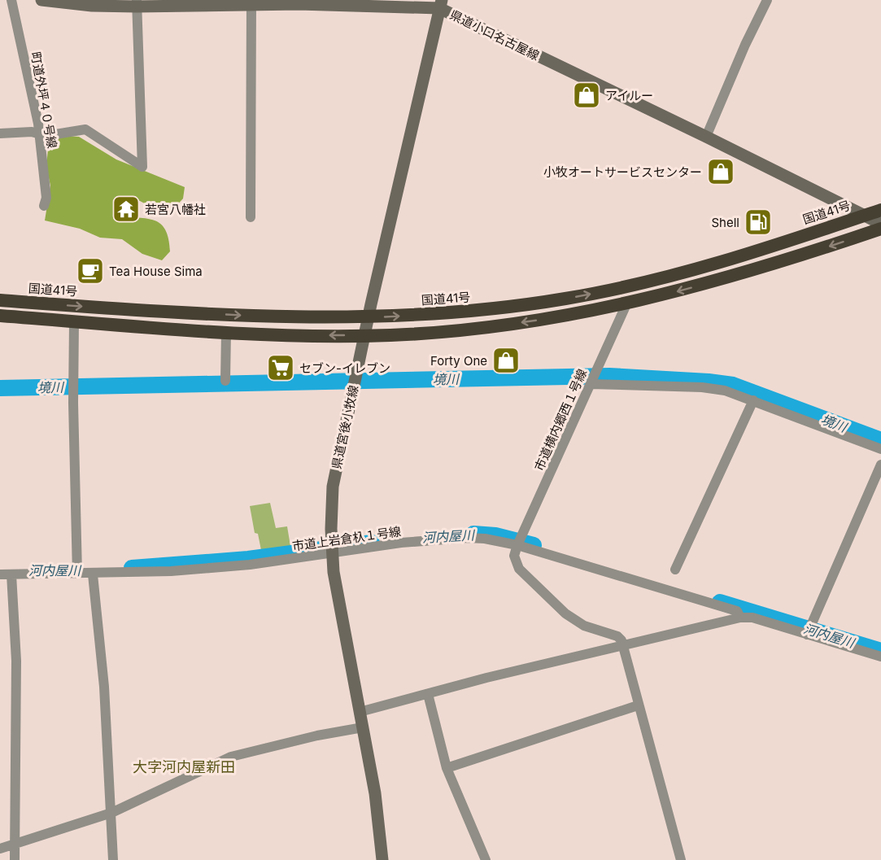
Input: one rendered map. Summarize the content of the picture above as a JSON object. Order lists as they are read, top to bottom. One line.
{"streets":{"highway":["国道41号"],"main road":["県道小口名古屋線","県道宮後小牧線"],"street":["町道外坪４０号線","市道横内郷西１号線","市道上岩倉杁１号線"]},"crossings":[["県道小口名古屋線","国道41号"],["県道小口名古屋線","県道宮後小牧線"],["国道41号","県道宮後小牧線"],["市道横内郷西１号線","市道上岩倉杁１号線"],["県道宮後小牧線","市道上岩倉杁１号線"]],"districts":["大字河内屋新田"],"water":["境川","河内屋川"],"places":{"shop":["アイルー","小牧オートサービスセンター","Forty One"],"temple":["若宮八幡社"],"fuel station":["Shell"],"cafe":["Tea House Sima"],"supermarket":["セブン-イレブン"]}}
